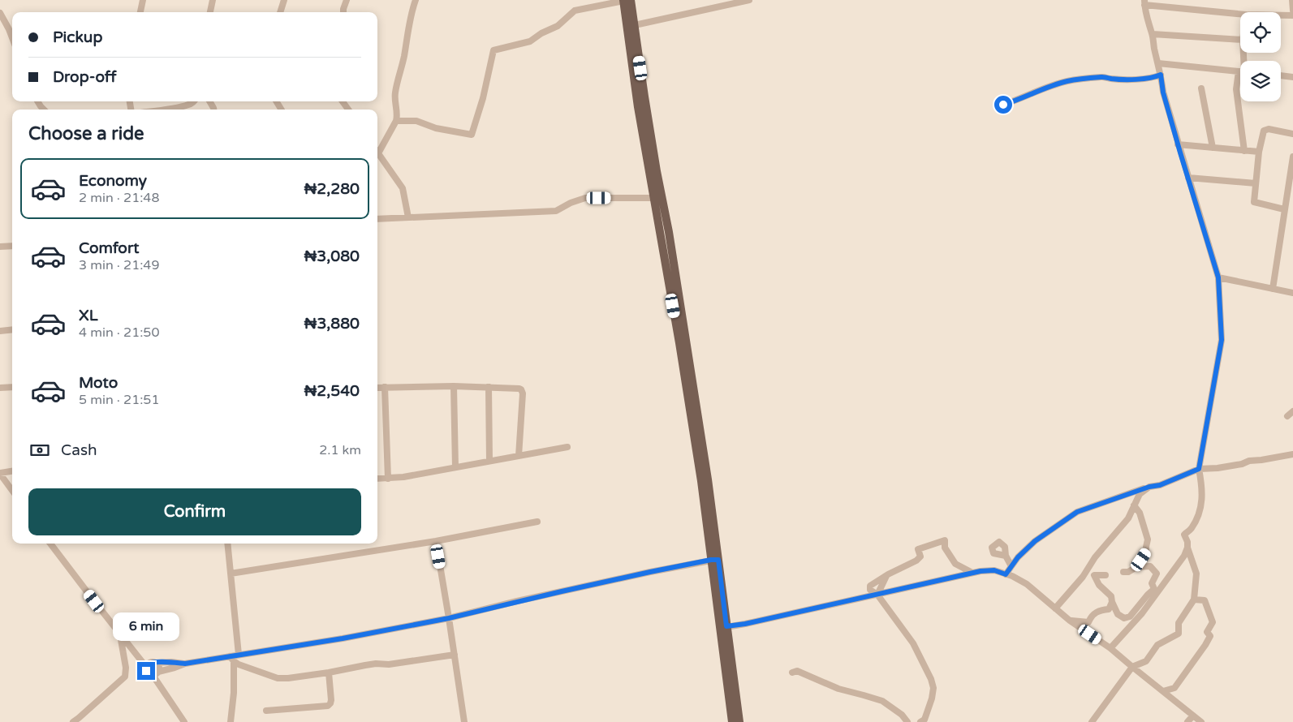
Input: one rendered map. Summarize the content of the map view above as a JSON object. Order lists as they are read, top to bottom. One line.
{"page":{"banner":["Pickup","Drop-off"],"heading":"Choose a ride","list":[{"name":"Economy","note":"2 min · 21:48","value":"₦2,280"},{"name":"Comfort","note":"3 min · 21:49","value":"₦3,080"},{"name":"XL","note":"4 min · 21:50","value":"₦3,880"},{"name":"Moto","note":"5 min · 21:51","value":"₦2,540"}],"pay":["Cash","2.1 km"],"buttons":"Confirm","bubble":"6 min"}}
